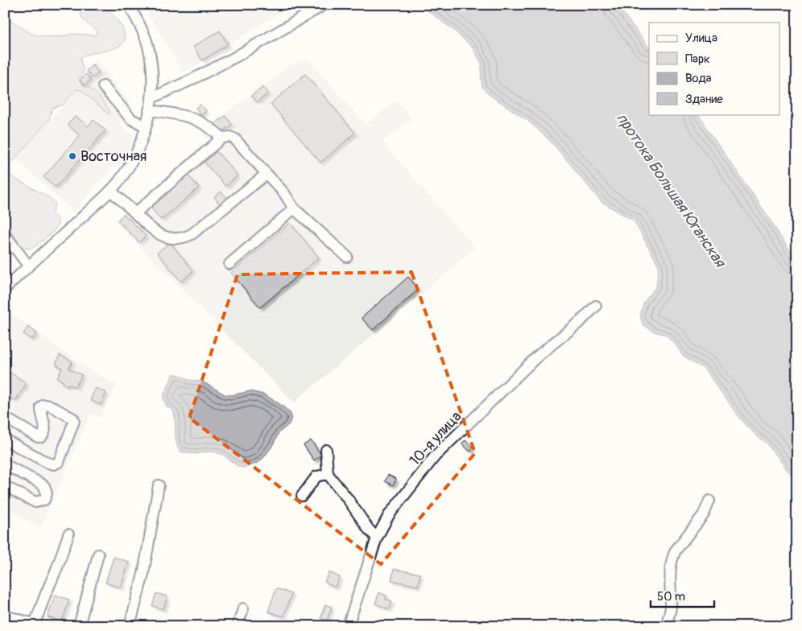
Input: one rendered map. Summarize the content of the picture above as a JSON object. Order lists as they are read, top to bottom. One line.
{"streets":{"street":["10-я улица"]},"water":["протока Большая Юганская"],"places":["Восточная"],"legend":["Улица","Парк","Вода","Здание"],"scale_bar":"50 m"}
